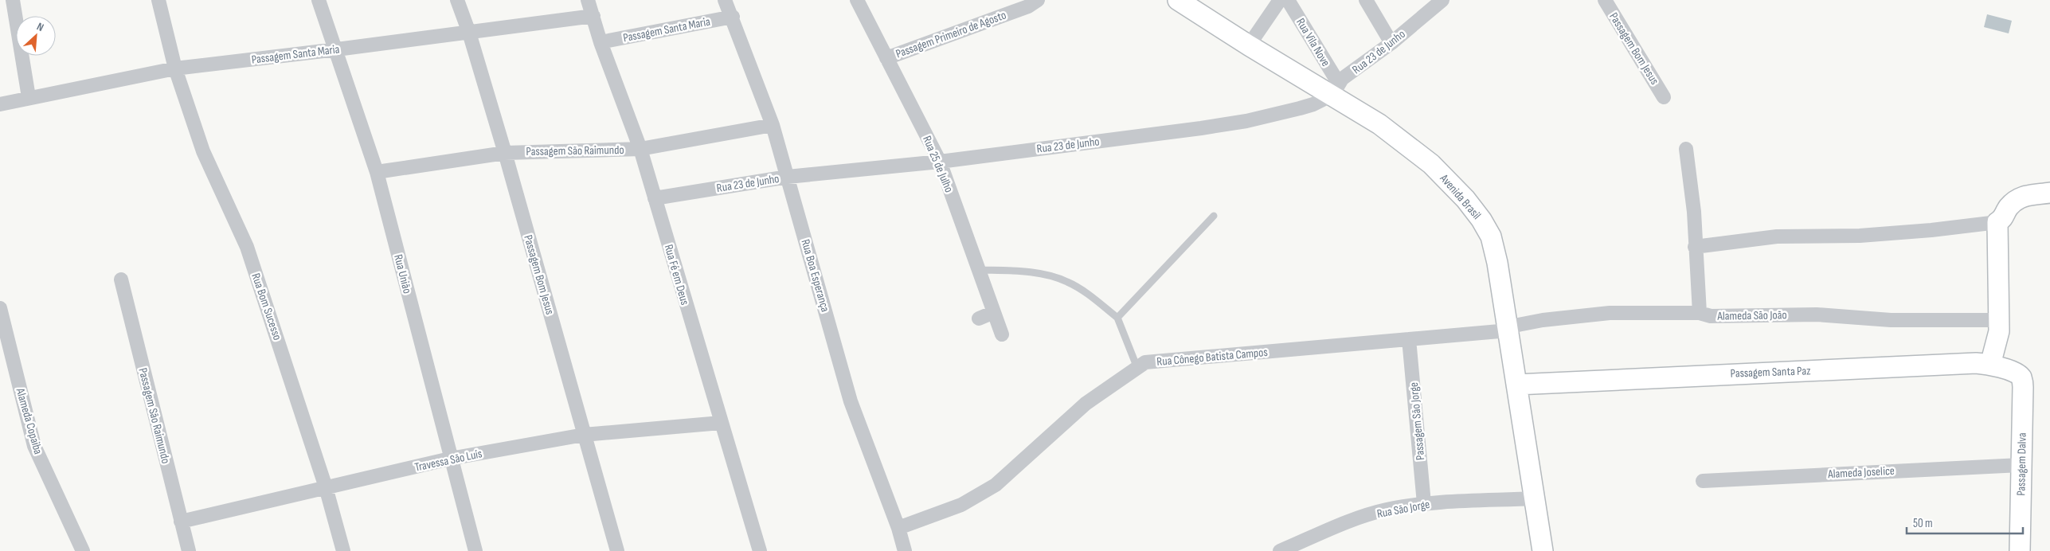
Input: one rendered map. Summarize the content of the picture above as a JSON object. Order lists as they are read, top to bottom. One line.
{"streets":{"street":["Passagem Santa Maria","Passagem Primeiro de Agosto","Rua Vila Nove","Passagem Bom Jesus","Rua 23 de Junho","Passagem São Raimundo","Rua 25 de Julho","Avenida Brasil","Rua União","Rua Fé em Deus","Rua Boa Esperança","Rua Bom Sucesso","Alameda São João","Rua Cônego Batista Campos","Passagem Santa Paz","Alameda Copaiba","Passagem São Jorge","Travessa São Luís","Passagem Dalva","Alameda Joselice","Rua São Jorge"]},"crossings":[["Passagem Santa Maria","Passagem Bom Jesus"],["Passagem Santa Maria","Rua União"],["Passagem Santa Maria","Rua Fé em Deus"],["Passagem Santa Maria","Rua Boa Esperança"],["Passagem Santa Maria","Rua Bom Sucesso"],["Passagem Primeiro de Agosto","Rua 25 de Julho"],["Rua Vila Nove","Rua 23 de Junho"],["Rua Vila Nove","Avenida Brasil"],["Passagem Bom Jesus","Passagem São Raimundo"],["Passagem Bom Jesus","Travessa São Luís"],["Rua 23 de Junho","Rua 25 de Julho"],["Rua 23 de Junho","Avenida Brasil"],["Rua 23 de Junho","Rua Fé em Deus"],["Rua 23 de Junho","Rua Boa Esperança"],["Passagem São Raimundo","Rua União"],["Passagem São Raimundo","Rua Fé em Deus"],["Passagem São Raimundo","Rua Boa Esperança"],["Passagem São Raimundo","Travessa São Luís"],["Avenida Brasil","Alameda São João"],["Avenida Brasil","Rua Cônego Batista Campos"],["Avenida Brasil","Passagem Santa Paz"],["Avenida Brasil","Rua São Jorge"],["Rua União","Travessa São Luís"],["Rua Fé em Deus","Travessa São Luís"],["Rua Boa Esperança","Rua Cônego Batista Campos"],["Rua Bom Sucesso","Travessa São Luís"],["Alameda São João","Rua Cônego Batista Campos"],["Rua Cônego Batista Campos","Passagem São Jorge"],["Passagem Santa Paz","Passagem Dalva"],["Passagem São Jorge","Rua São Jorge"],["Passagem Dalva","Alameda Joselice"]],"scale_bar":"50 m","north":"top right"}
